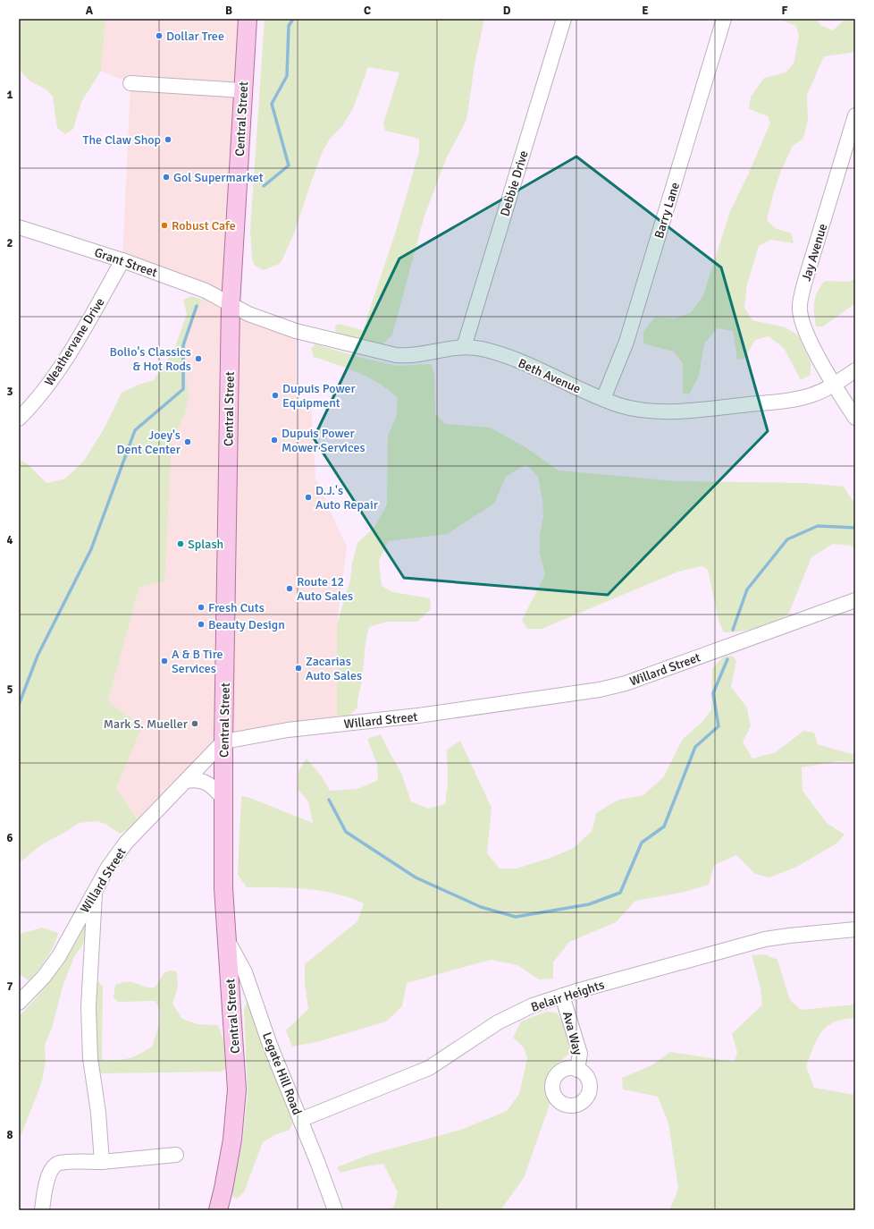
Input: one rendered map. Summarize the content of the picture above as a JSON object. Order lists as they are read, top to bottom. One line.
{"streets":{"main road":["Central Street"],"street":["Debbie Drive","Barry Lane","Jay Avenue","Grant Street","Weathervane Drive","Beth Avenue","Willard Street","Belair Heights","Ava Way","Legate Hill Road"]},"crossings":[["Central Street","Grant Street"],["Central Street","Beth Avenue"],["Central Street","Willard Street"],["Central Street","Legate Hill Road"],["Debbie Drive","Beth Avenue"],["Barry Lane","Beth Avenue"],["Jay Avenue","Beth Avenue"],["Grant Street","Weathervane Drive"],["Grant Street","Beth Avenue"],["Belair Heights","Ava Way"],["Belair Heights","Legate Hill Road"]],"places":["Dollar Tree","The Claw Shop","Gol Supermarket","Robust Cafe","Bolio's Classics & Hot Rods","Dupuis Power Equipment","Dupuis Power Mower Services","Joey's Dent Center","D.J.'s Auto Repair","Splash","Route 12 Auto Sales","Fresh Cuts","Beauty Design","A & B Tire Services","Zacarias Auto Sales","Mark S. Mueller"],"grid":{"columns":["A","B","C","D","E","F"],"rows":["1","2","3","4","5","6","7","8"]}}
